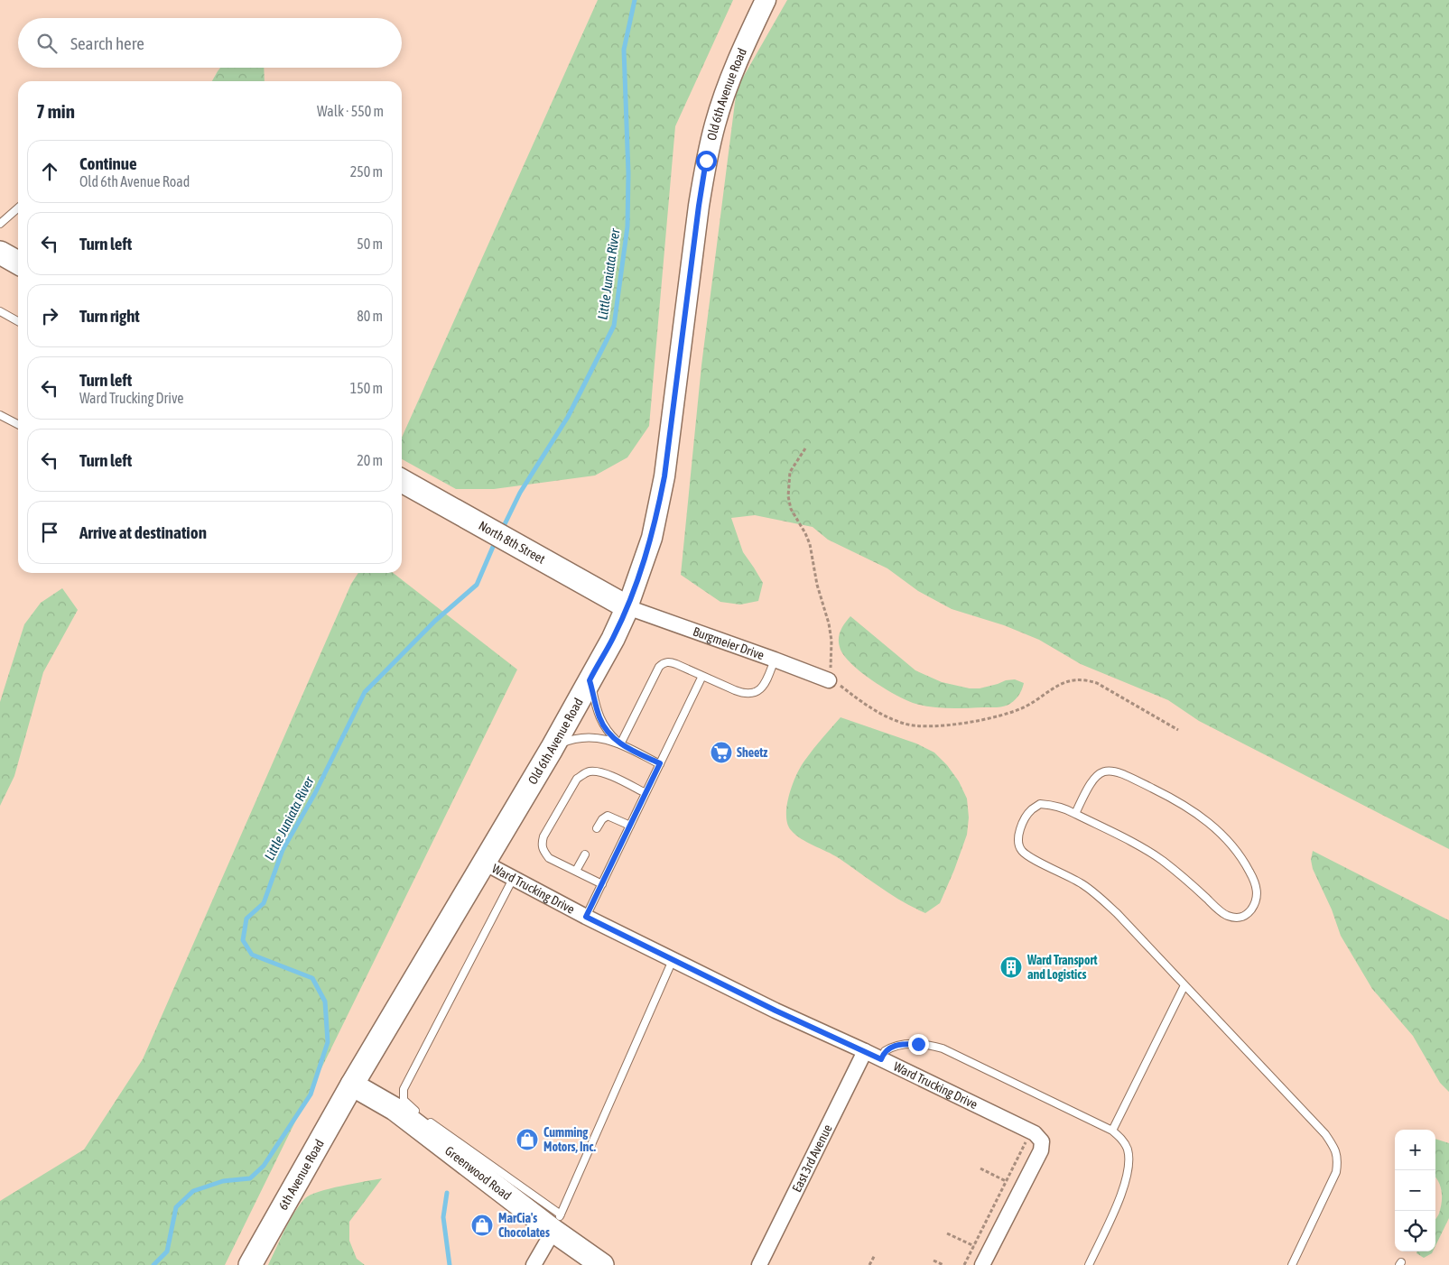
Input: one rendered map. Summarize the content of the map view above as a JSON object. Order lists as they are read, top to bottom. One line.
{"streets":{"main road":["Old 6th Avenue Road","North 8th Street","Greenwood Road","6th Avenue Road"],"street":["Burgmeier Drive","Ward Trucking Drive","East 3rd Avenue"]},"crossings":[["Old 6th Avenue Road","North 8th Street"],["Old 6th Avenue Road","Burgmeier Drive"],["Old 6th Avenue Road","Ward Trucking Drive"],["Old 6th Avenue Road","Greenwood Road"],["Old 6th Avenue Road","6th Avenue Road"],["North 8th Street","Burgmeier Drive"],["Ward Trucking Drive","East 3rd Avenue"],["Greenwood Road","6th Avenue Road"]],"water":["Little Juniata River"],"places":{"supermarket":["Sheetz"],"building":["Ward Transport and Logistics"],"shop":["Cumming Motors, Inc.","MarCia's Chocolates"]},"page":{"search":"Search here","heading":["7 min","Walk · 550 m"],"list":[["Continue","Old 6th Avenue Road","250 m"],["Turn left","50 m"],["Turn right","80 m"],["Turn left","Ward Trucking Drive","150 m"],["Turn left","20 m"],"Arrive at destination"],"map_buttons":["+","−"]}}
